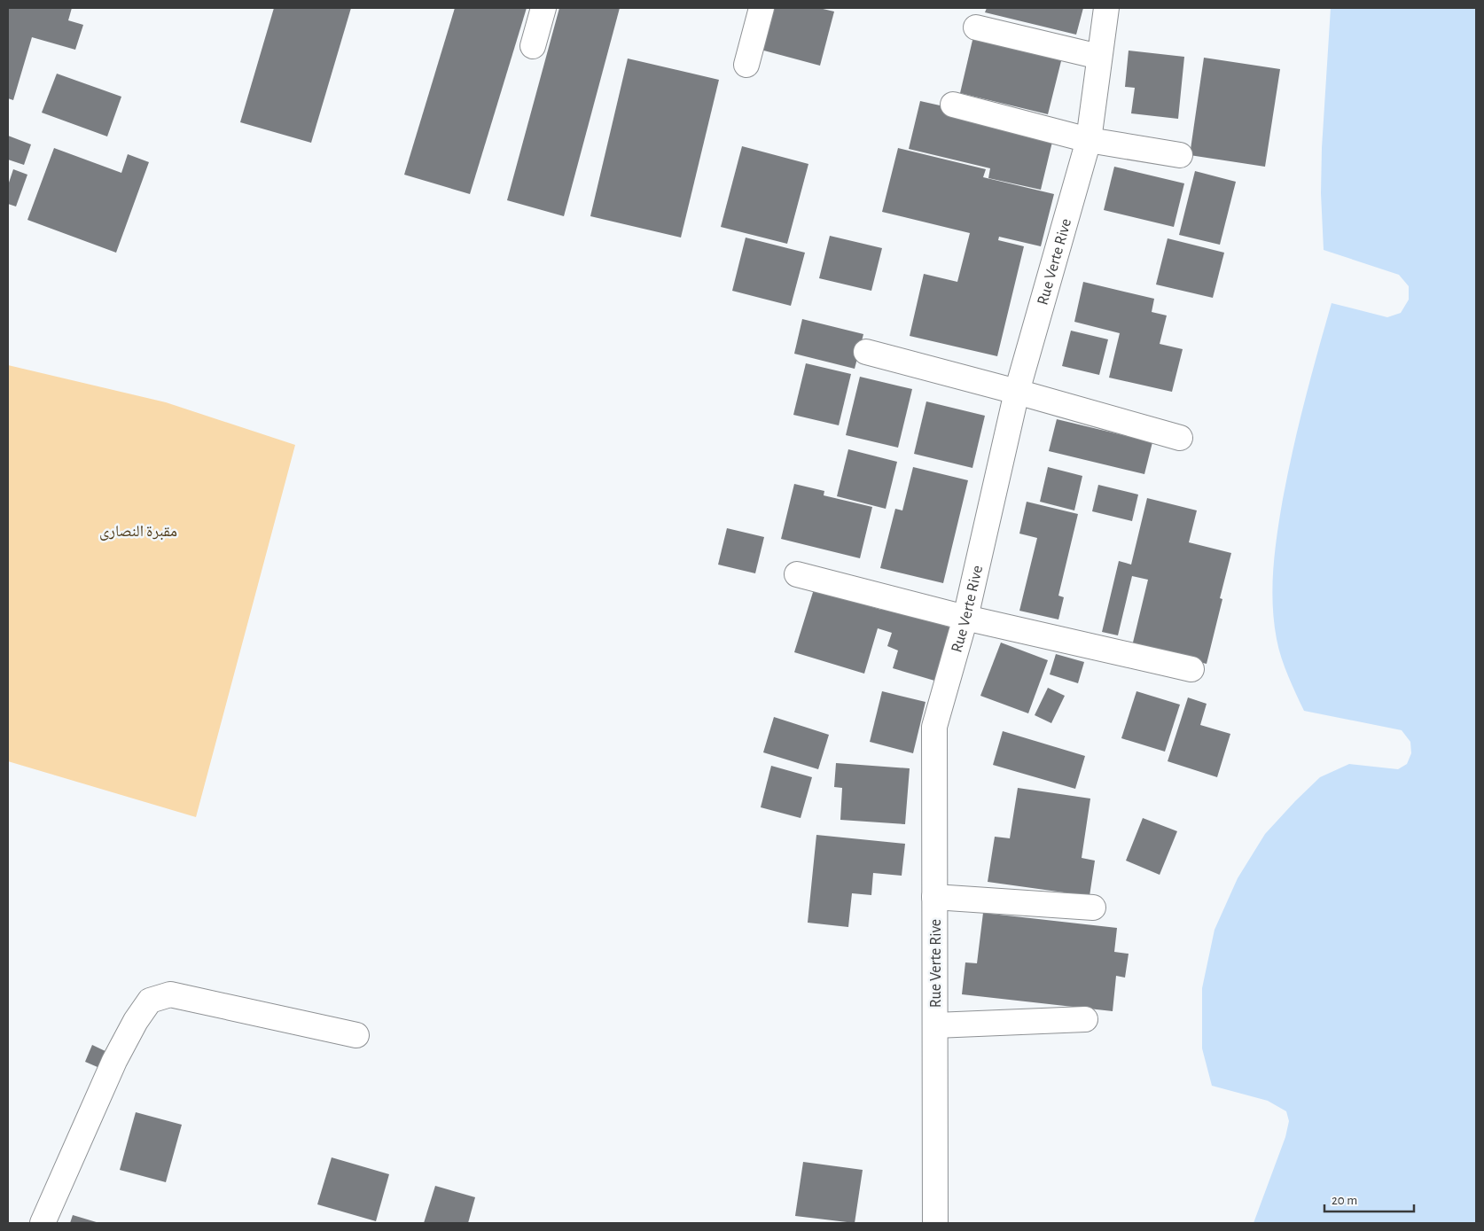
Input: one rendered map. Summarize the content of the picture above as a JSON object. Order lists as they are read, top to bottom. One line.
{"streets":{"street":["Rue Verte Rive"]},"parks":["مقبرة النصارى"],"scale_bar":"20 m"}
